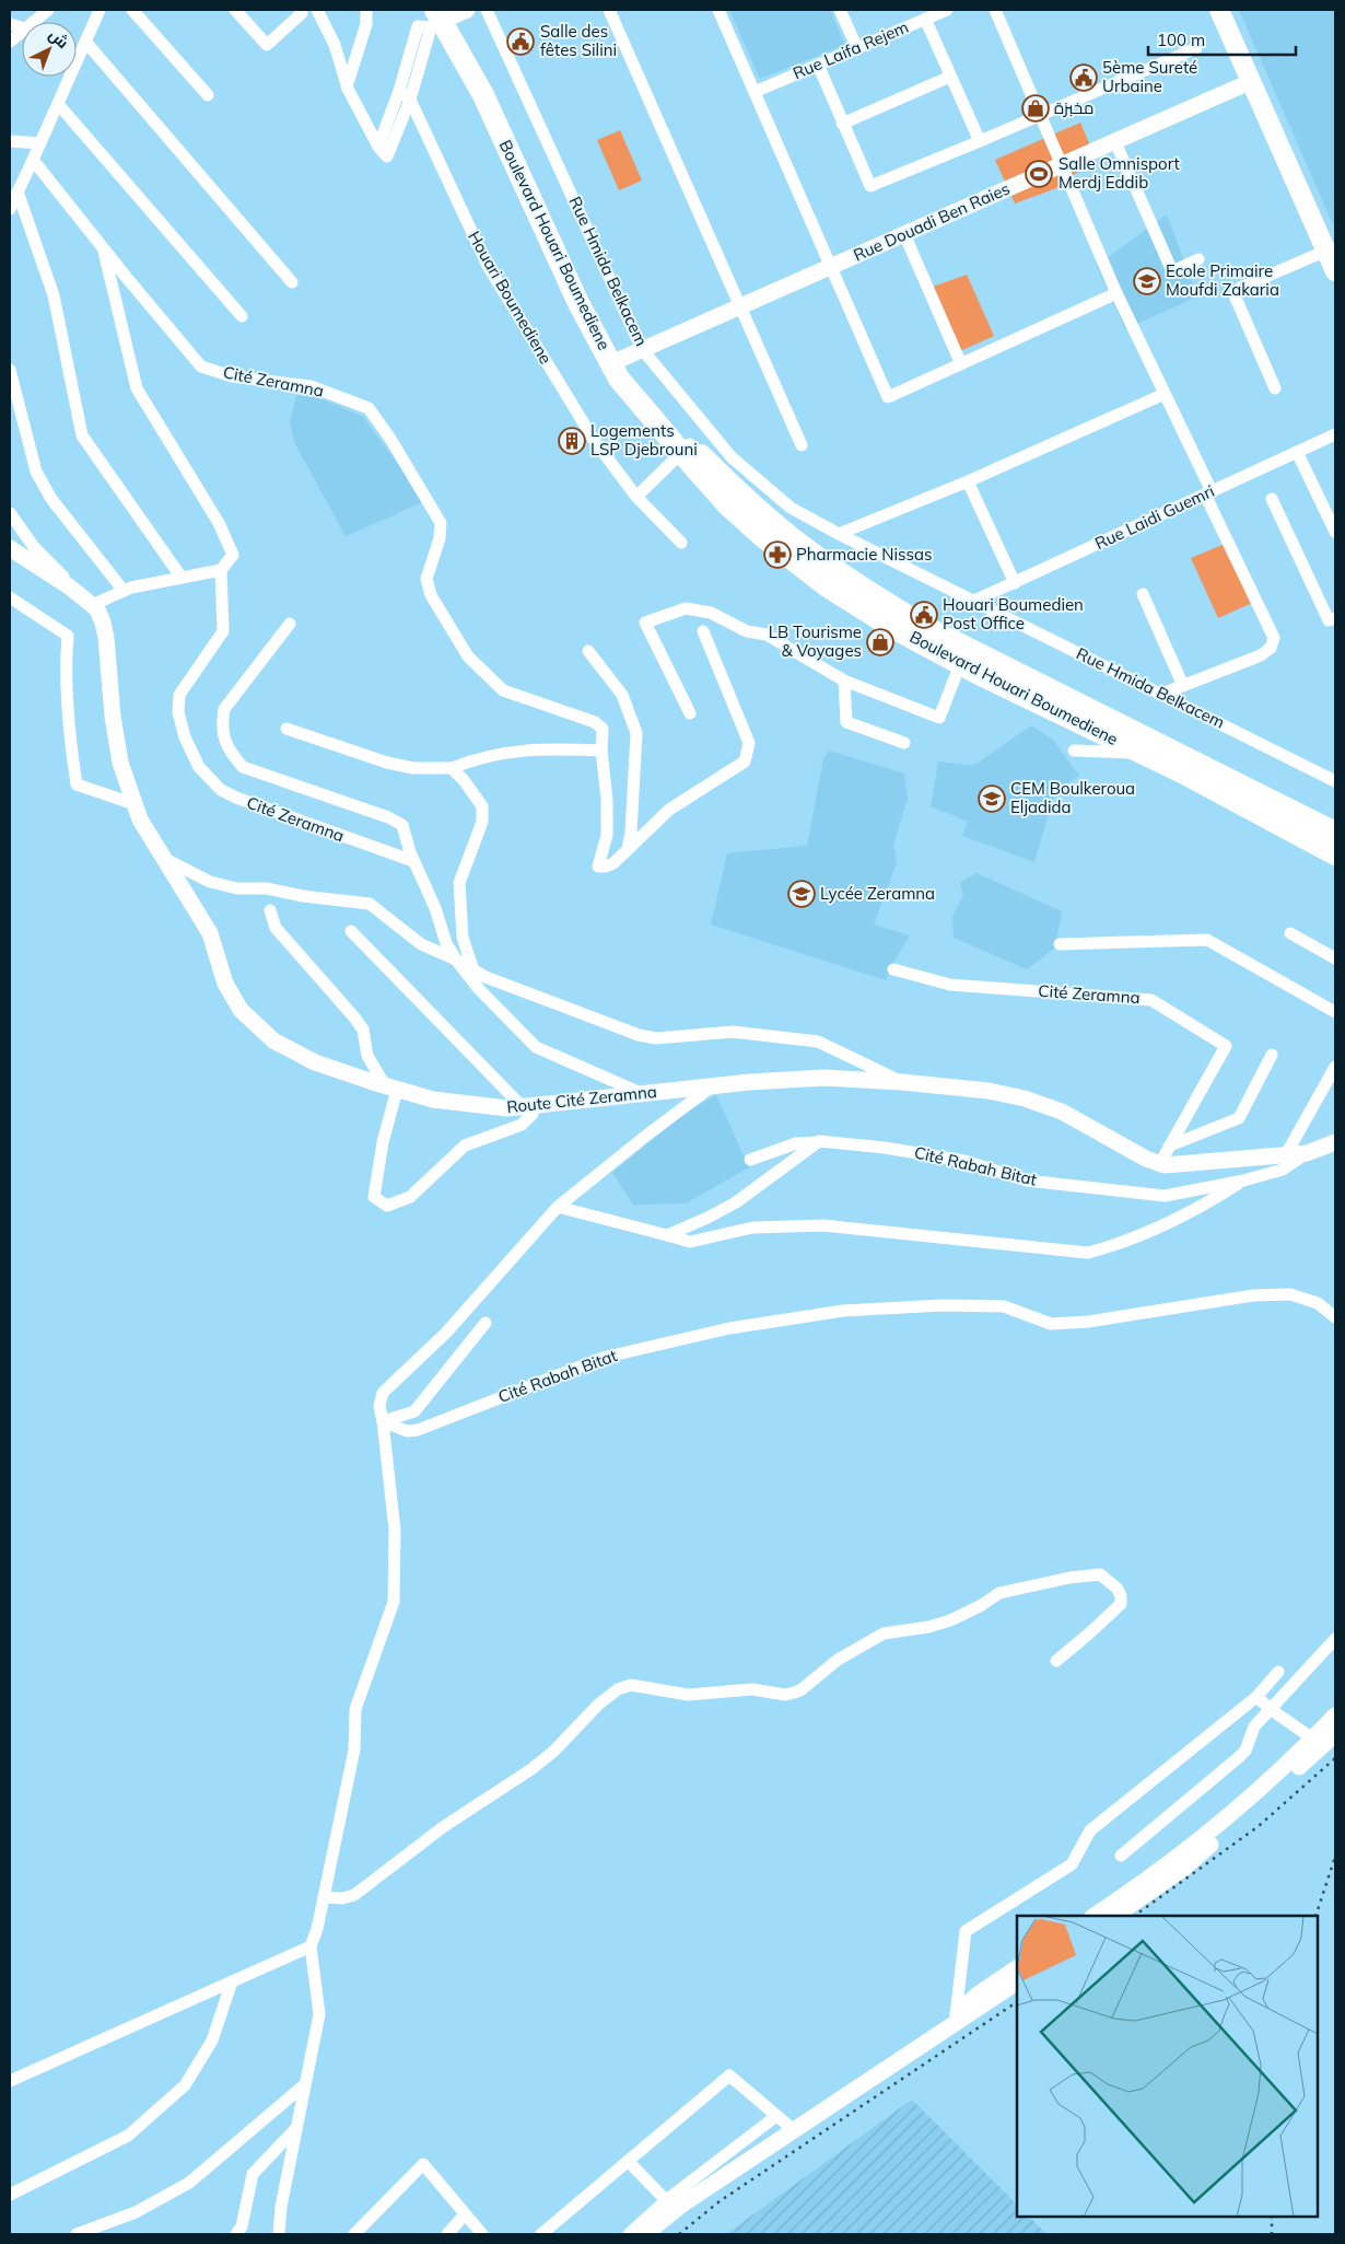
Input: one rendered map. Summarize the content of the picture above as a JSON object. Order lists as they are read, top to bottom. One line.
{"streets":{"highway":["Boulevard Houari Boumediene"],"street":["Rue Laifa Rejem","Rue Douadi Ben Raies","Rue Hmida Belkacem","Houari Boumediene","Cité Zeramna","Rue Laidi Guemri","Route Cité Zeramna","Cité Rabah Bitat"]},"crossings":[["Rue Douadi Ben Raies","Boulevard Houari Boumediene"],["Rue Douadi Ben Raies","Rue Hmida Belkacem"],["Rue Hmida Belkacem","Rue Laidi Guemri"],["Cité Zeramna","Route Cité Zeramna"],["Route Cité Zeramna","Cité Rabah Bitat"]],"places":{"public building":["Salle des fêtes Silini","5ème Sureté Urbaine","Houari Boumedien Post Office"],"shop":["مخبزة","LB Tourisme & Voyages"],"sports":["Salle Omnisport Merdj Eddib"],"school or university":["Ecole Primaire Moufdi Zakaria","CEM Boulkeroua Eljadida","Lycée Zeramna"],"building":["Logements LSP Djebrouni"],"pharmacy":["Pharmacie Nissas"]},"scale_bar":"100 m","north":"top right"}
